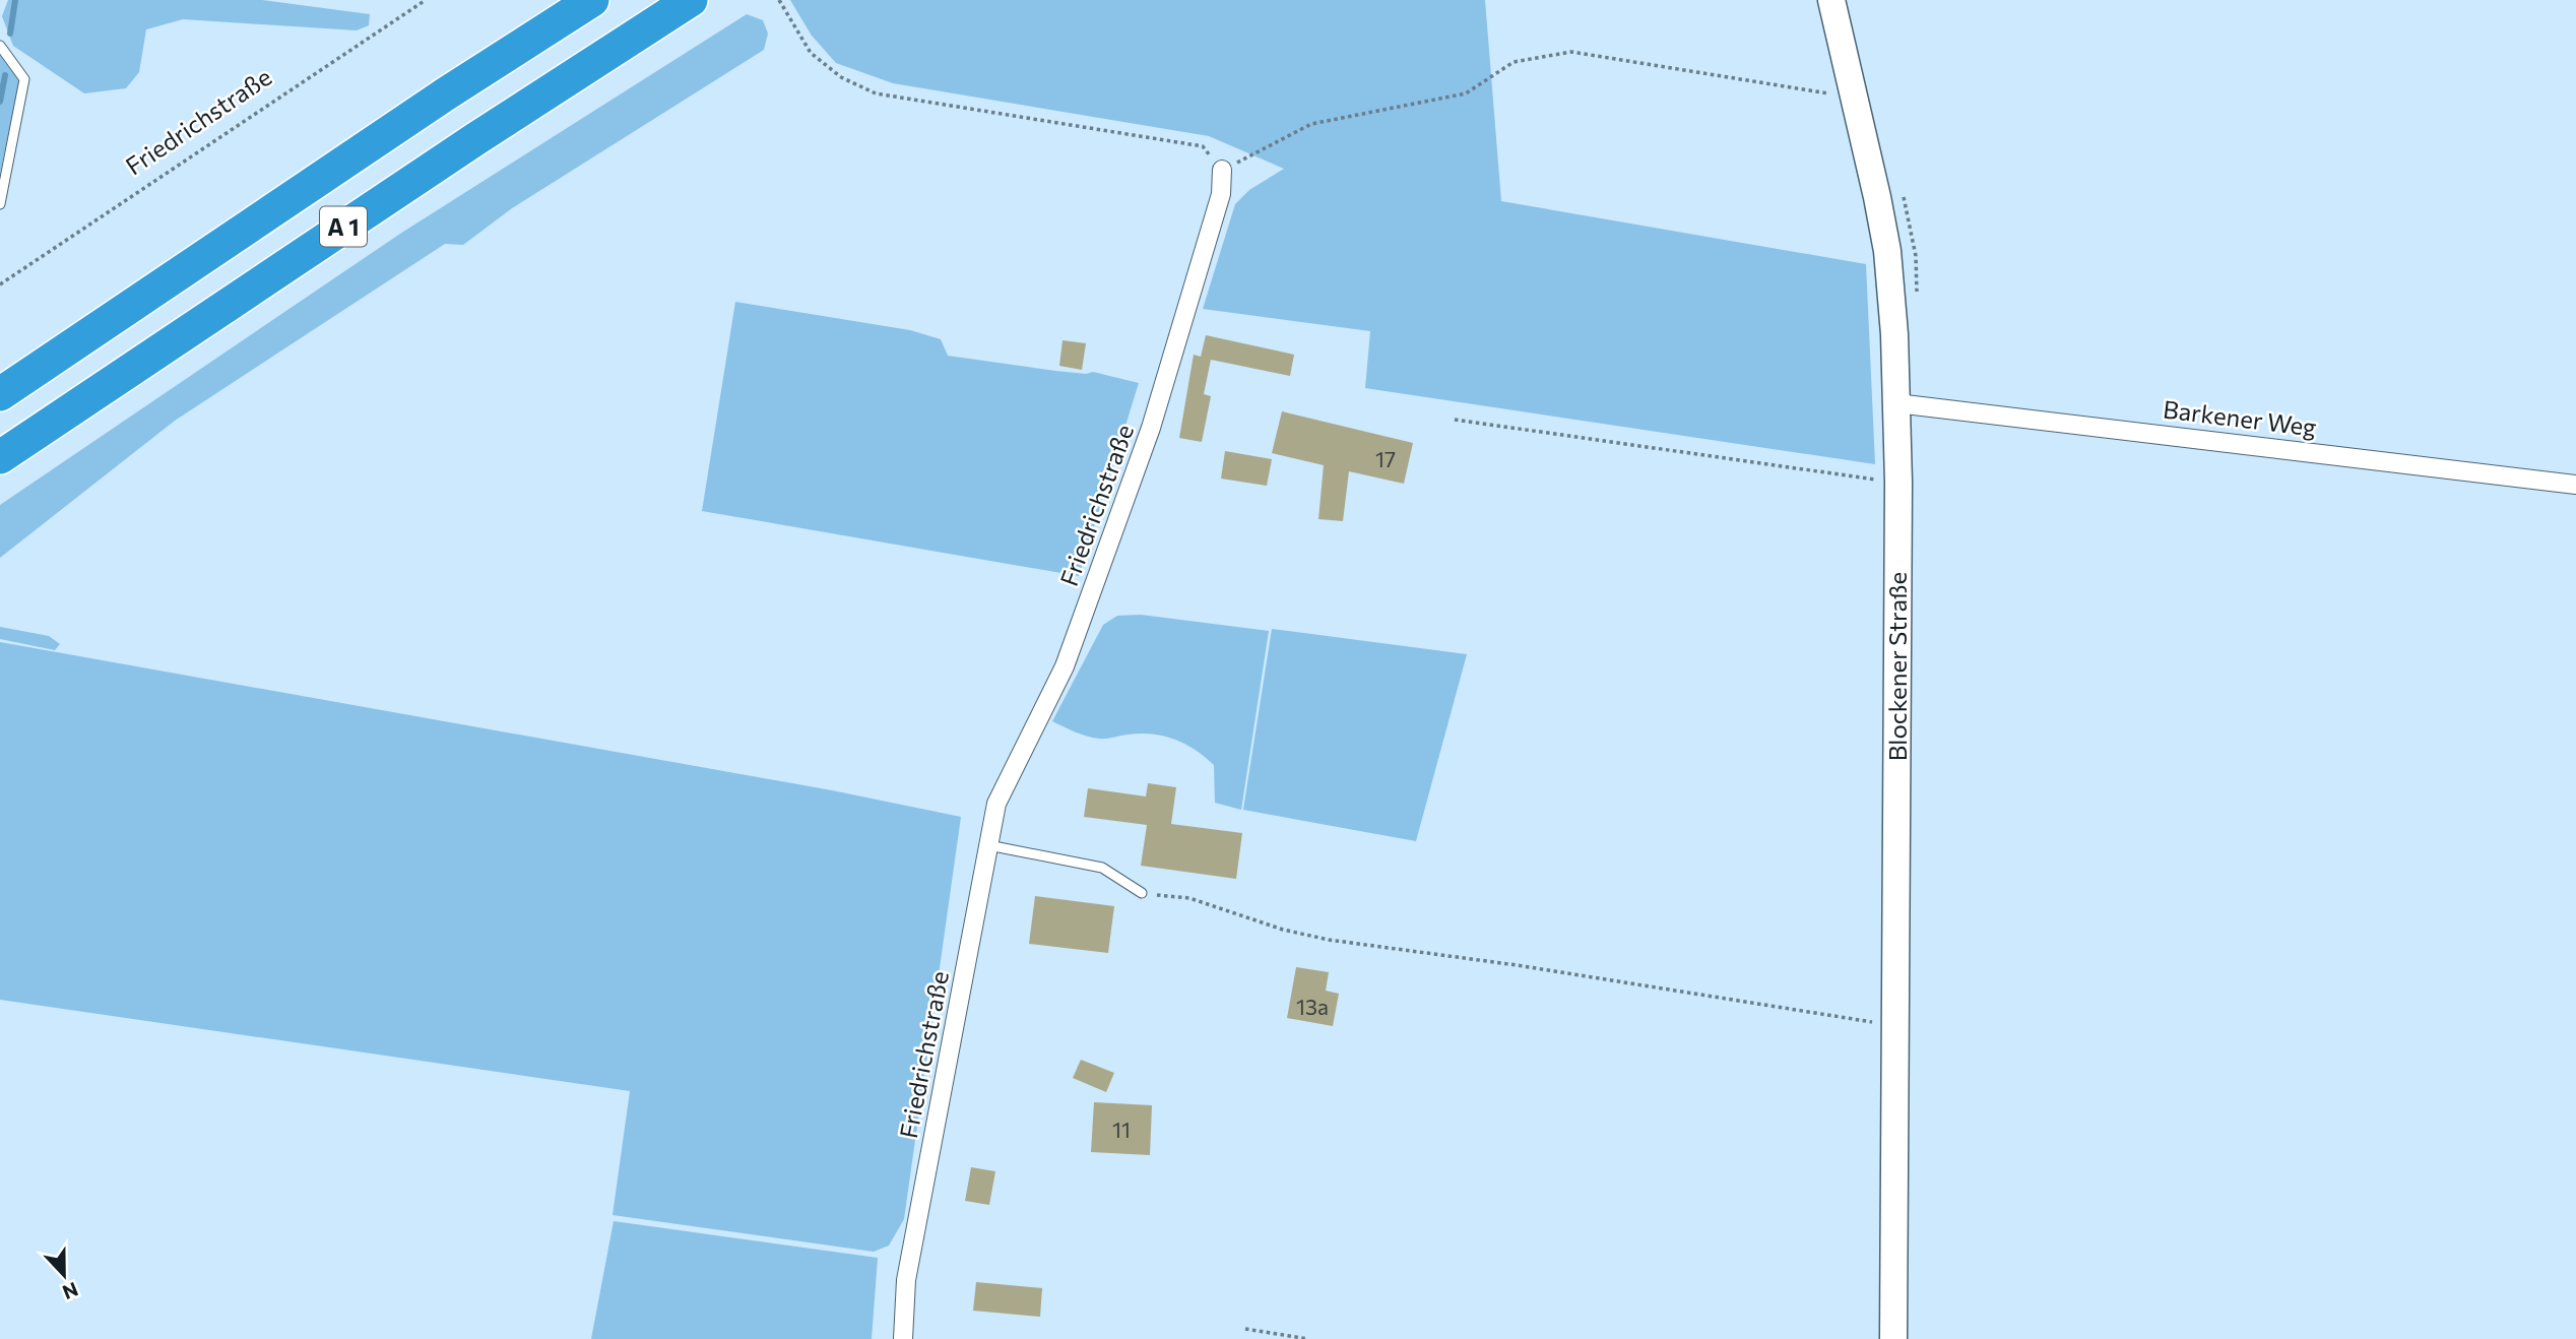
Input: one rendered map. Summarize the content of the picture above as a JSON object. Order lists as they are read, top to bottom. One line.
{"streets":{"highway":["A 1"],"street":["Friedrichstraße","Barkener Weg","Blockener Straße"]},"crossings":[["Barkener Weg","Blockener Straße"]],"house_numbers":["17","13a","11"],"north":"bottom"}
